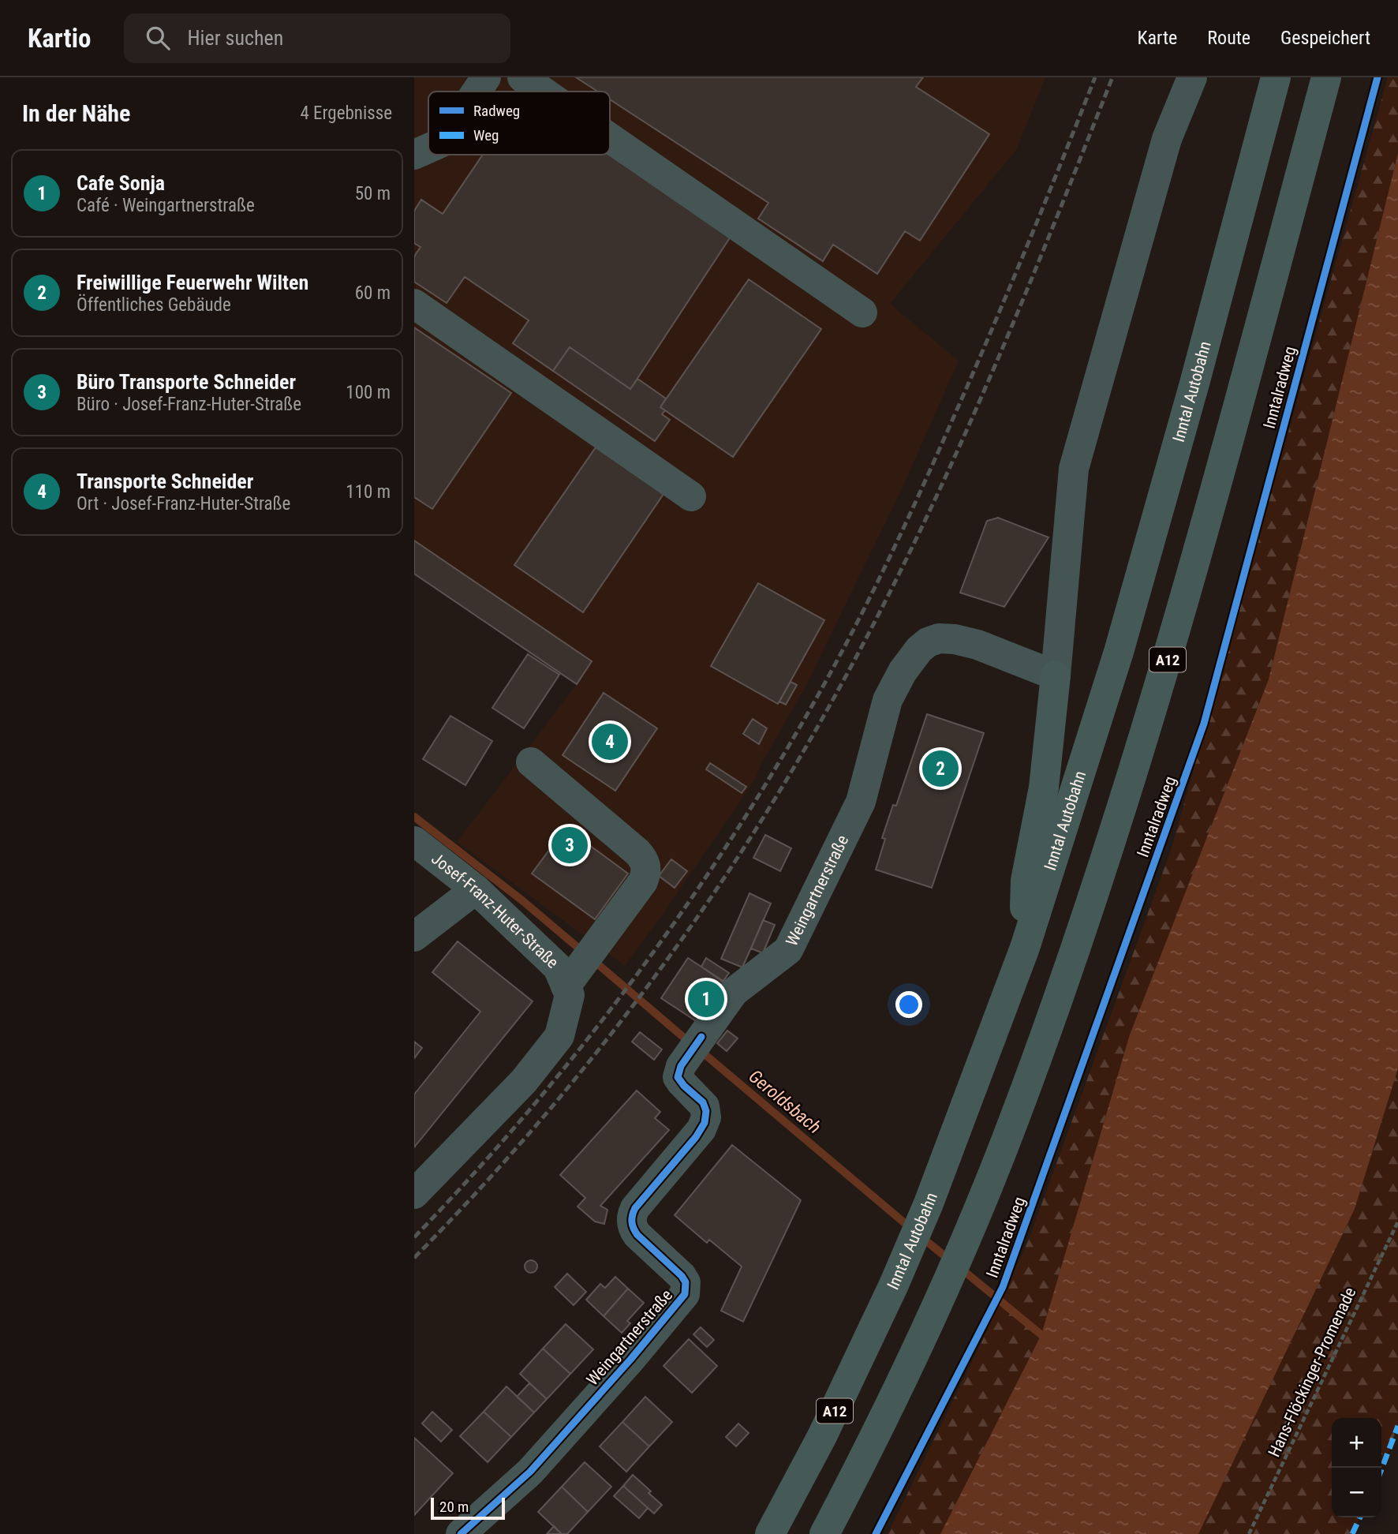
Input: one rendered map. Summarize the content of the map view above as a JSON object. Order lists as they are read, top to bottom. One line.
{"streets":{"highway":["Inntal Autobahn","A12"],"street":["Weingartnerstraße","Josef-Franz-Huter-Straße"],"path":["Hans-Flöckinger-Promenade"],"cycle path":["Inntalradweg"]},"water":["Geroldsbach"],"legend":["Radweg","Weg"],"scale_bar":"20 m","page":{"header":"Kartio","search":"Hier suchen","nav":["Karte","Route","Gespeichert"],"heading":["In der Nähe","4 Ergebnisse"],"list":[{"mark":"1","name":"Cafe Sonja","note":"Café · Weingartnerstraße","value":"50 m"},{"mark":"2","name":"Freiwillige Feuerwehr Wilten","note":"Öffentliches Gebäude","value":"60 m"},{"mark":"3","name":"Büro Transporte Schneider","note":"Büro · Josef-Franz-Huter-Straße","value":"100 m"},{"mark":"4","name":"Transporte Schneider","note":"Ort · Josef-Franz-Huter-Straße","value":"110 m"}],"pins":["4","2","3","1"],"map_buttons":["+","−"],"scale":"20 m"}}
